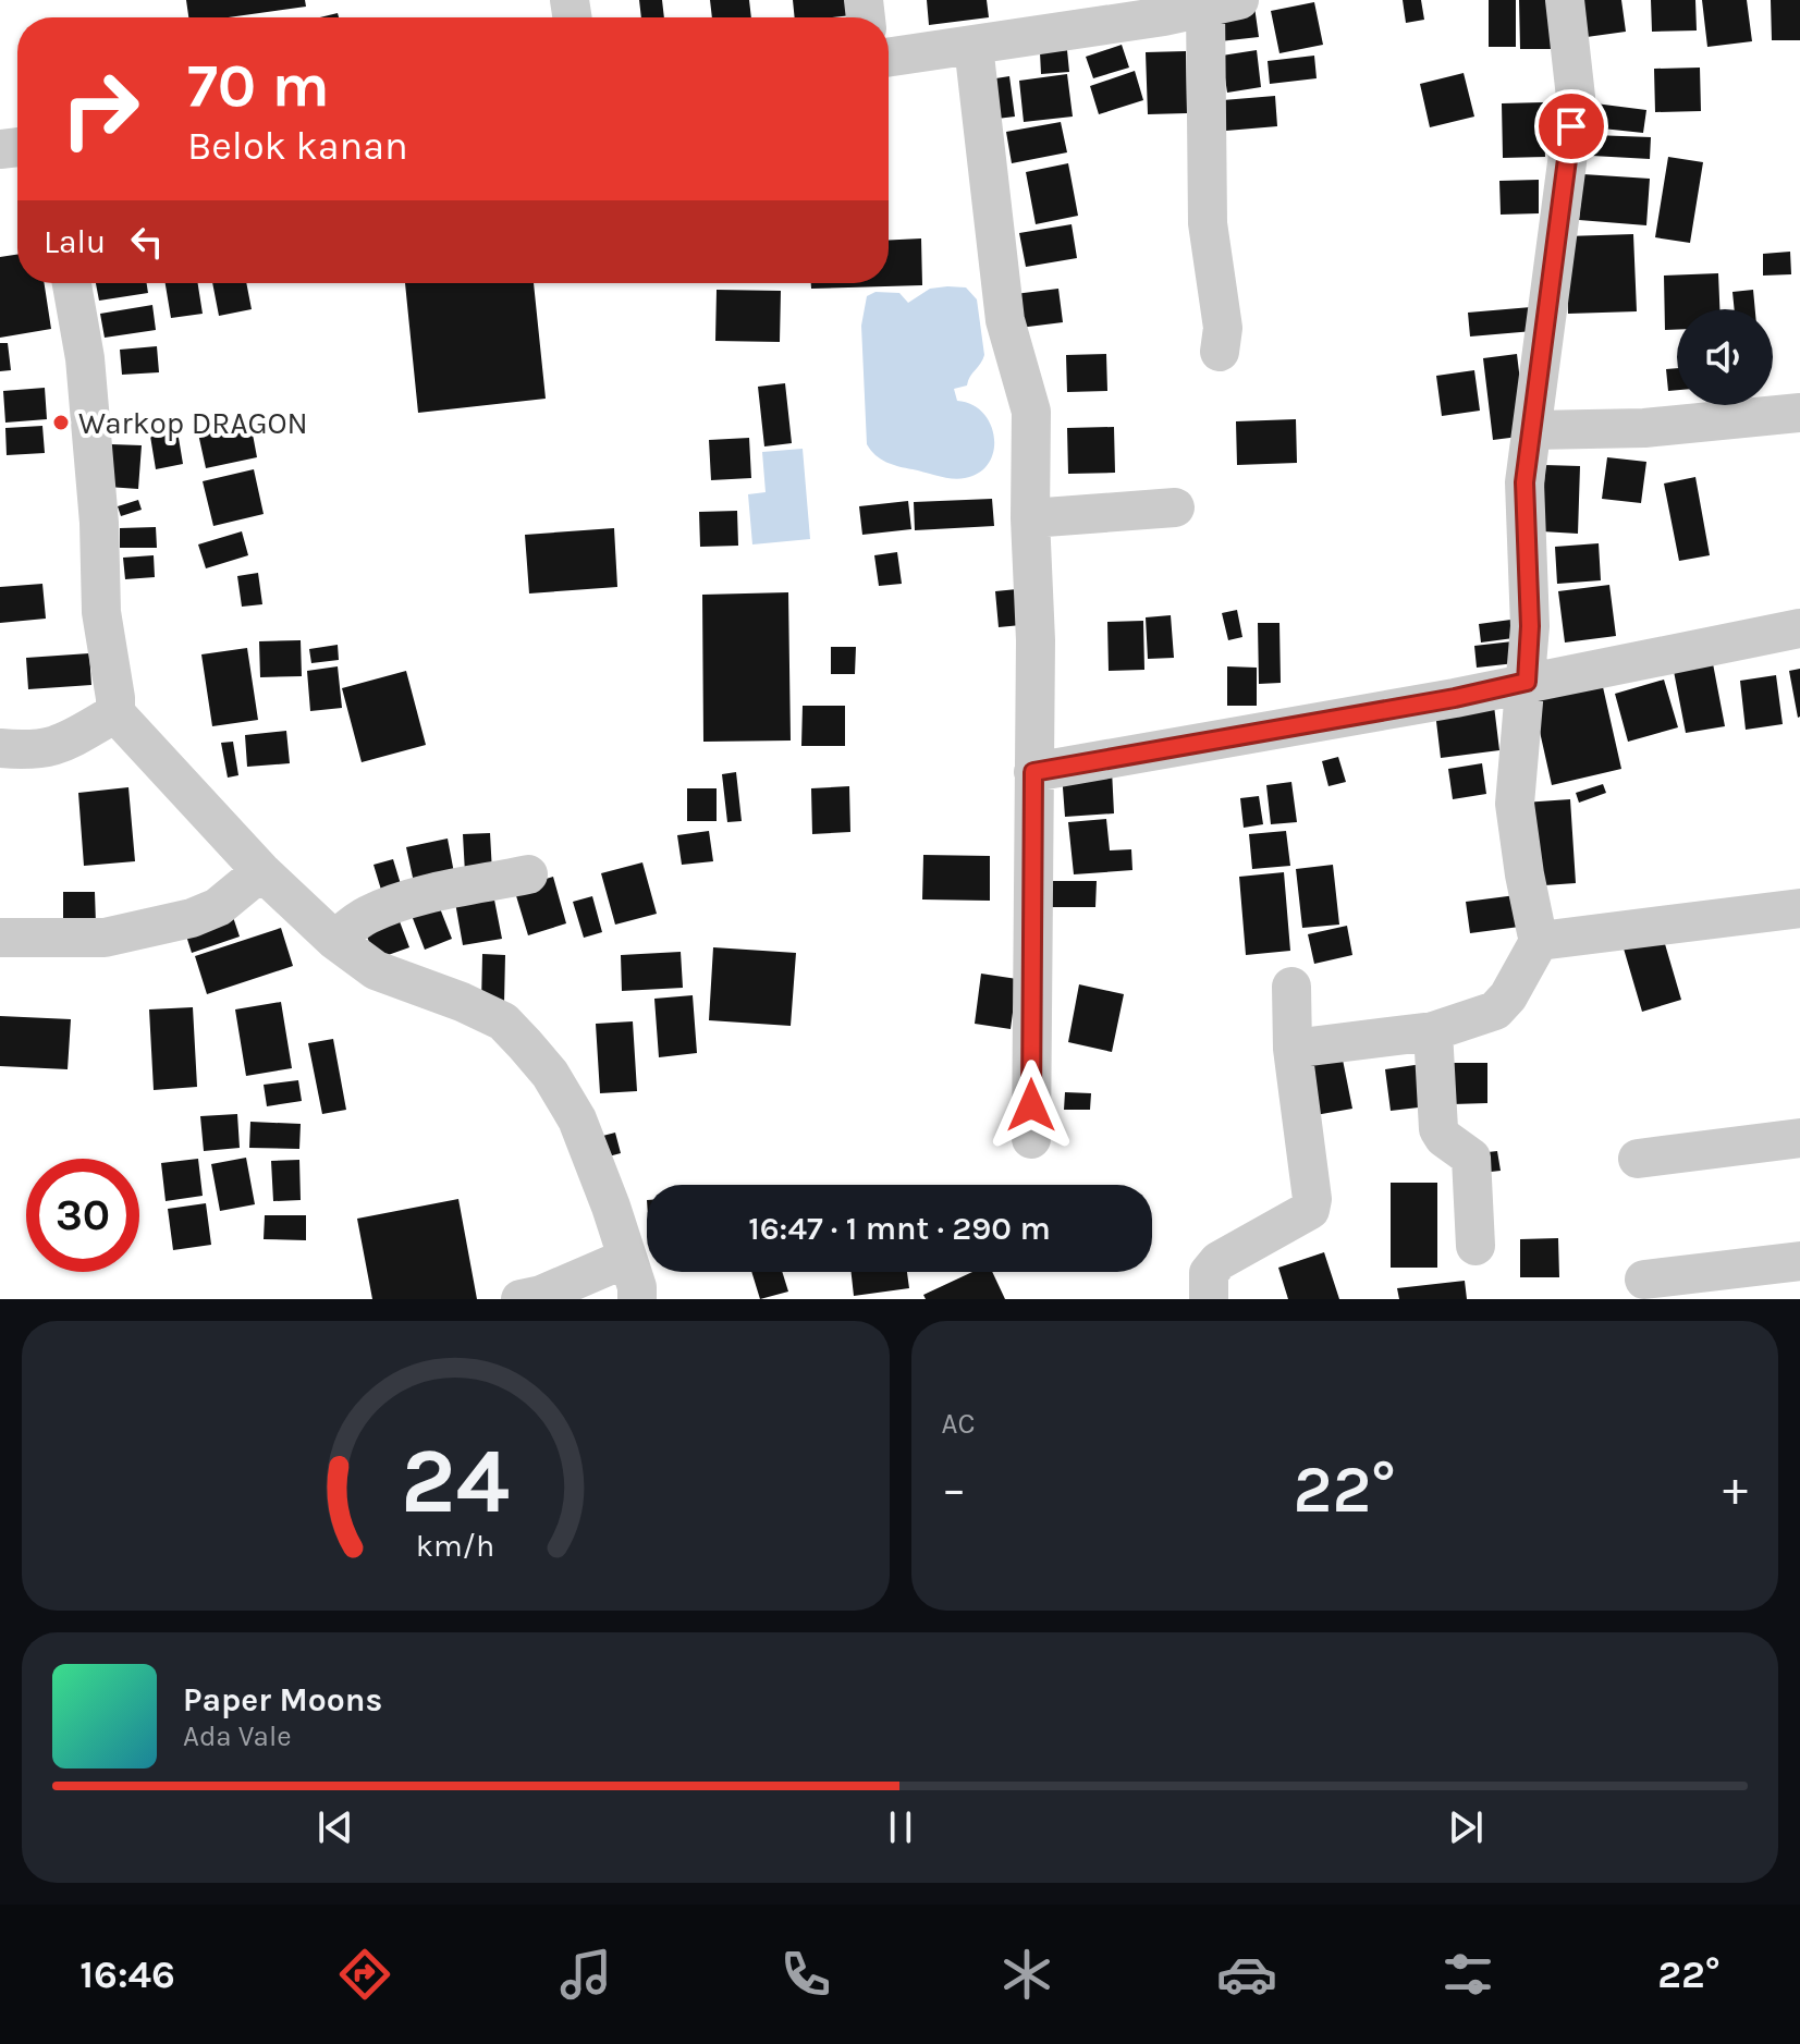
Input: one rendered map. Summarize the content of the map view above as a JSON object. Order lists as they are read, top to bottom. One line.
{"places":["Warkop DRAGON"],"page":{"turn":["70 m","Belok kanan"],"then":"Lalu","limit":"30","trip":"16:47 · 1 mnt · 290 m","tile":"AC","heat":["−","22°","+"],"song":["Paper Moons","Ada Vale"],"tabs":["16:46","22°"],"gauge":["24","km/h"]}}
